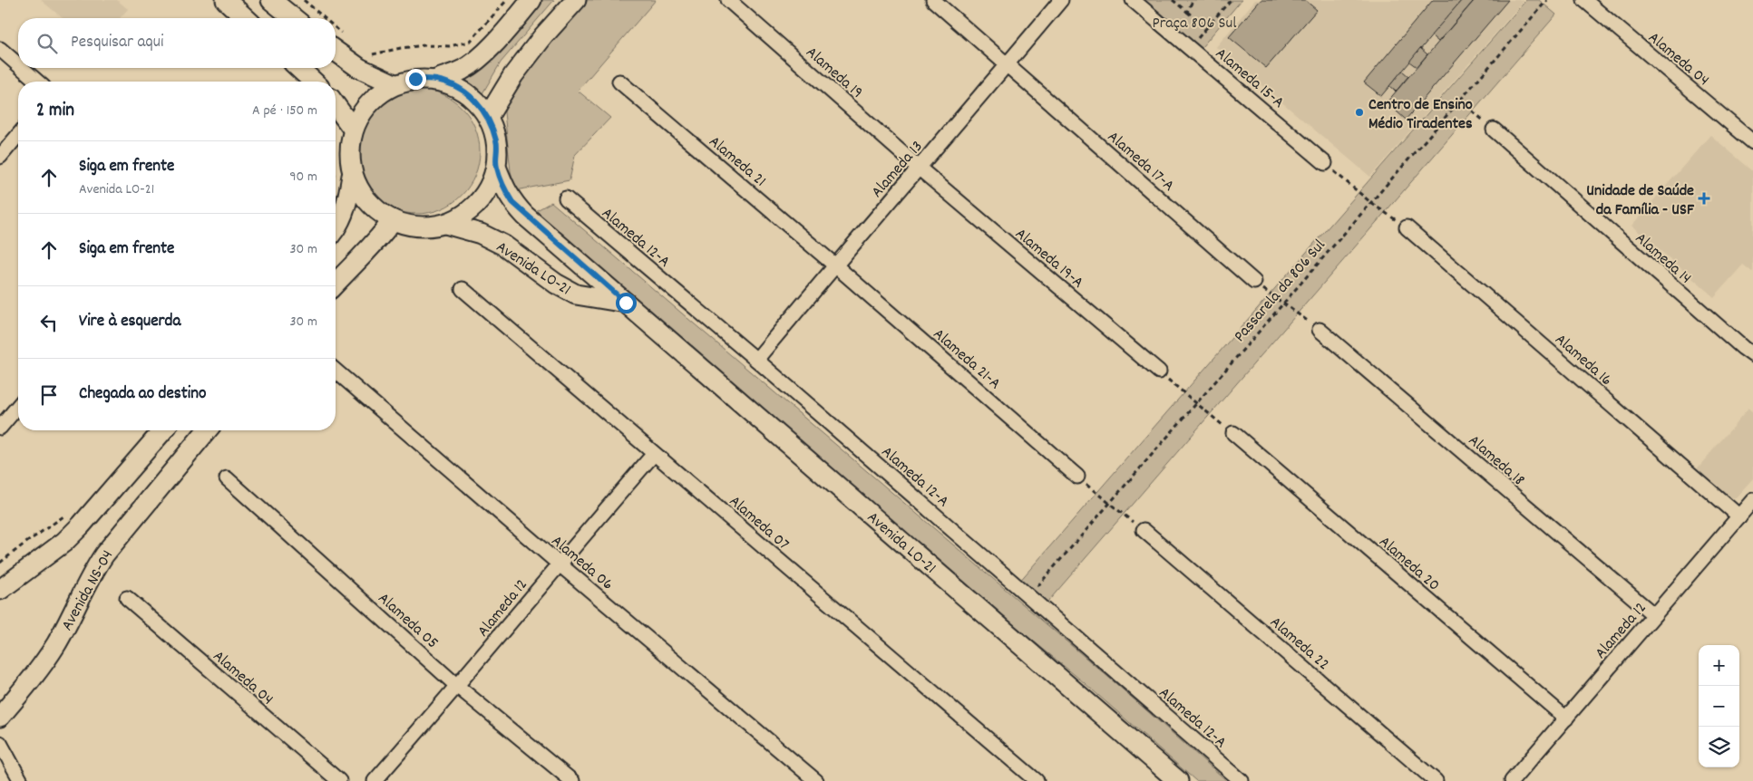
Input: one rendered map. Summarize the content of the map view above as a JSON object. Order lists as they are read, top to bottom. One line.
{"streets":{"street":["Alameda 04","Alameda 19","Alameda 15-A","Alameda 21","Alameda 17-A","Alameda 13","Alameda 12-A","Alameda 19-A","Alameda 14","Avenida LO-21","Alameda 21-A","Alameda 16","Alameda 18","Alameda 07","Alameda 06","Alameda 20","Avenida NS-04","Alameda 12","Alameda 05","Alameda 22"],"path":["Passarela da 806 Sul"]},"crossings":[["Alameda 19","Alameda 13"],["Alameda 19","Alameda 19-A"],["Alameda 21","Alameda 13"],["Alameda 21","Alameda 21-A"],["Alameda 17-A","Alameda 13"],["Alameda 13","Alameda 12-A"],["Alameda 13","Alameda 19-A"],["Alameda 13","Alameda 21-A"],["Alameda 12-A","Passarela da 806 Sul"],["Alameda 16","Alameda 12"],["Alameda 18","Alameda 12"],["Alameda 07","Alameda 12"],["Alameda 06","Alameda 12"],["Alameda 20","Alameda 12"],["Alameda 12","Alameda 05"]],"parks":["Praça 806 Sul"],"places":{"other":["Centro de Ensino Médio Tiradentes"],"health":["Unidade de Saúde da Família - USF"]},"page":{"search":"Pesquisar aqui","heading":["2 min","A pé · 150 m"],"list":[["Siga em frente","Avenida LO-21","90 m"],["Siga em frente","30 m"],["Vire à esquerda","30 m"],"Chegada ao destino"],"map_buttons":["+","−"]}}
